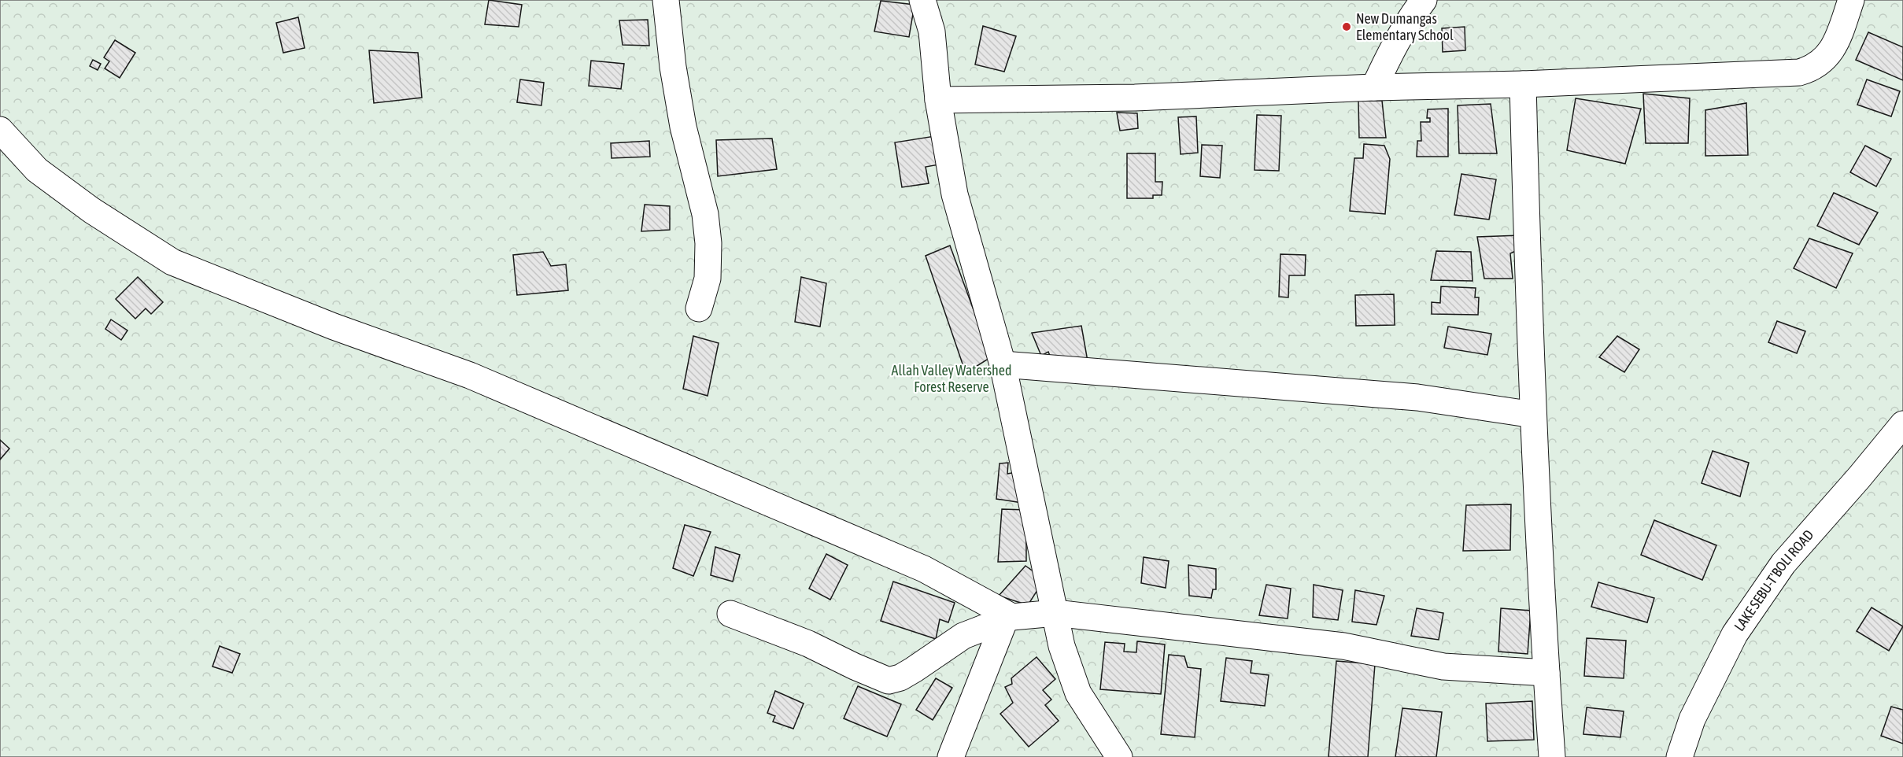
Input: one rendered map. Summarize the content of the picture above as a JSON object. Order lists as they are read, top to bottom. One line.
{"streets":{"street":["LAKE SEBU-T'BOLI ROAD"]},"parks":["Allah Valley Watershed Forest Reserve"],"places":["New Dumangas Elementary School"]}
